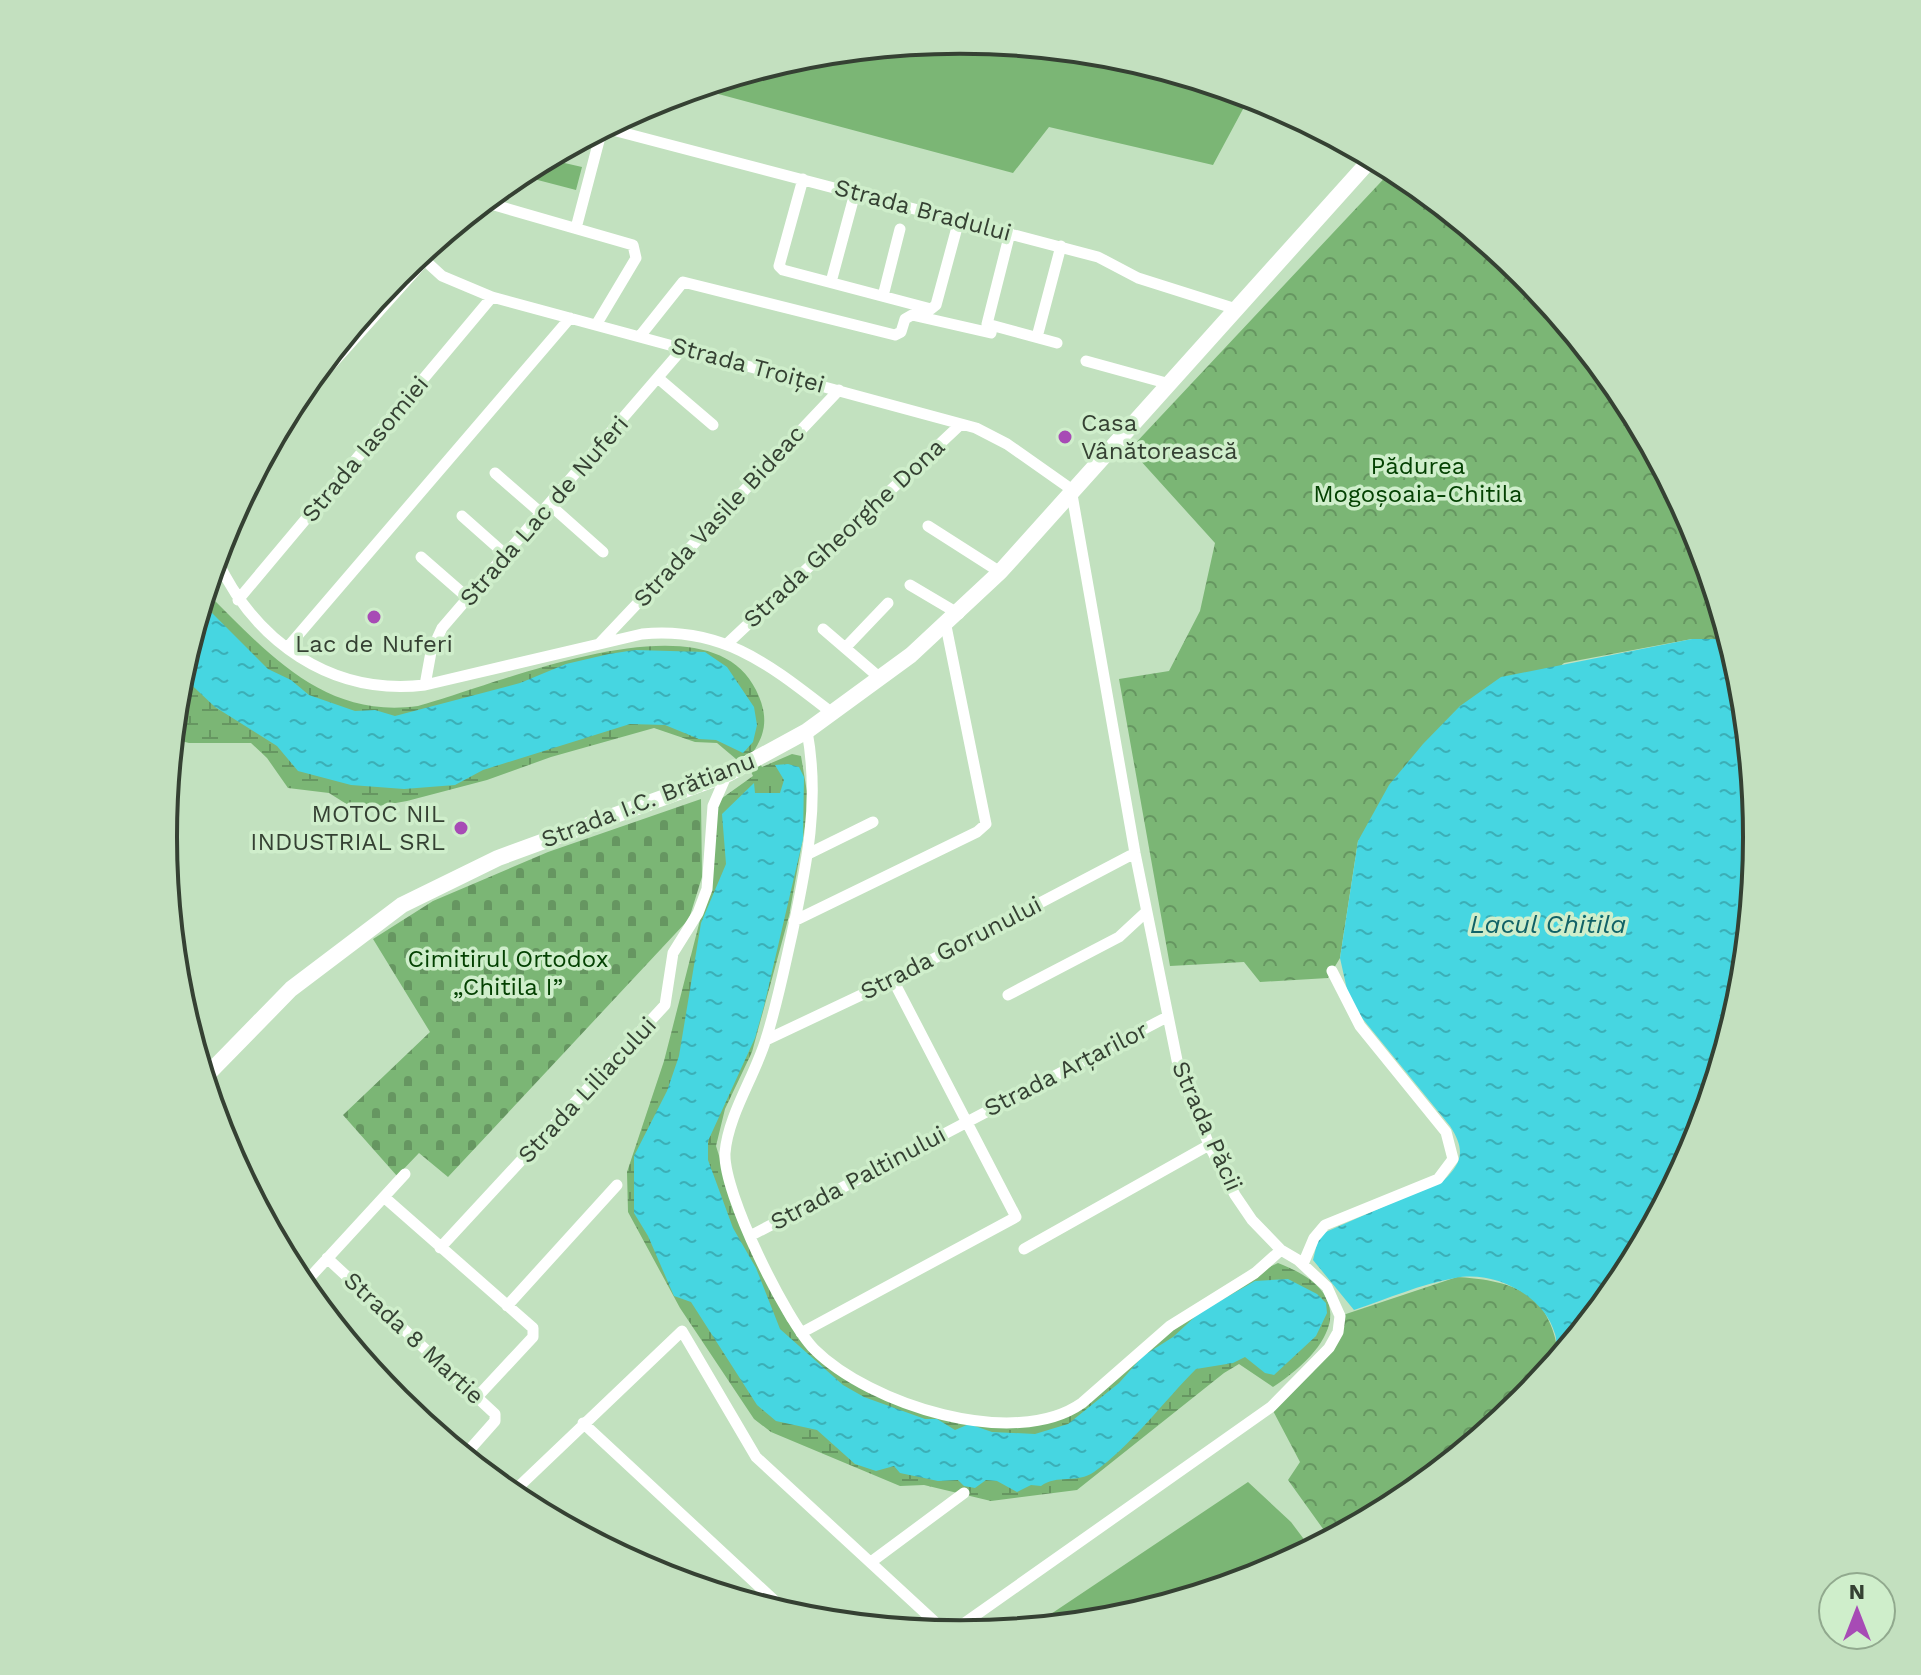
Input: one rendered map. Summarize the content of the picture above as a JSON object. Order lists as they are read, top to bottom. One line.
{"streets":{"main road":["Strada I.C. Brătianu"],"street":["Strada Bradului","Strada Troiței","Strada Iasomiei","Strada Lac de Nuferi","Strada Vasile Bideac","Strada Gheorghe Dona","Strada Gorunului","Strada Arțarilor","Strada Liliacului","Strada Păcii","Strada Paltinului","Strada 8 Martie"]},"crossings":[["Strada Bradului","Strada I.C. Brătianu"],["Strada Troiței","Strada Iasomiei"],["Strada Troiței","Strada Lac de Nuferi"],["Strada Troiței","Strada Vasile Bideac"],["Strada Troiței","Strada Gheorghe Dona"],["Strada Troiței","Strada I.C. Brătianu"],["Strada Troiței","Strada Păcii"],["Strada I.C. Brătianu","Strada Liliacului"],["Strada I.C. Brătianu","Strada Păcii"],["Strada Gorunului","Strada Păcii"],["Strada Arțarilor","Strada Păcii"],["Strada Arțarilor","Strada Paltinului"]],"water":["Lacul Chitila"],"parks":["Pădurea Mogoșoaia-Chitila","Cimitirul Ortodox „Chitila I”"],"places":["Casa Vânătorească","Lac de Nuferi","MOTOC NIL INDUSTRIAL SRL"],"north":"top"}
